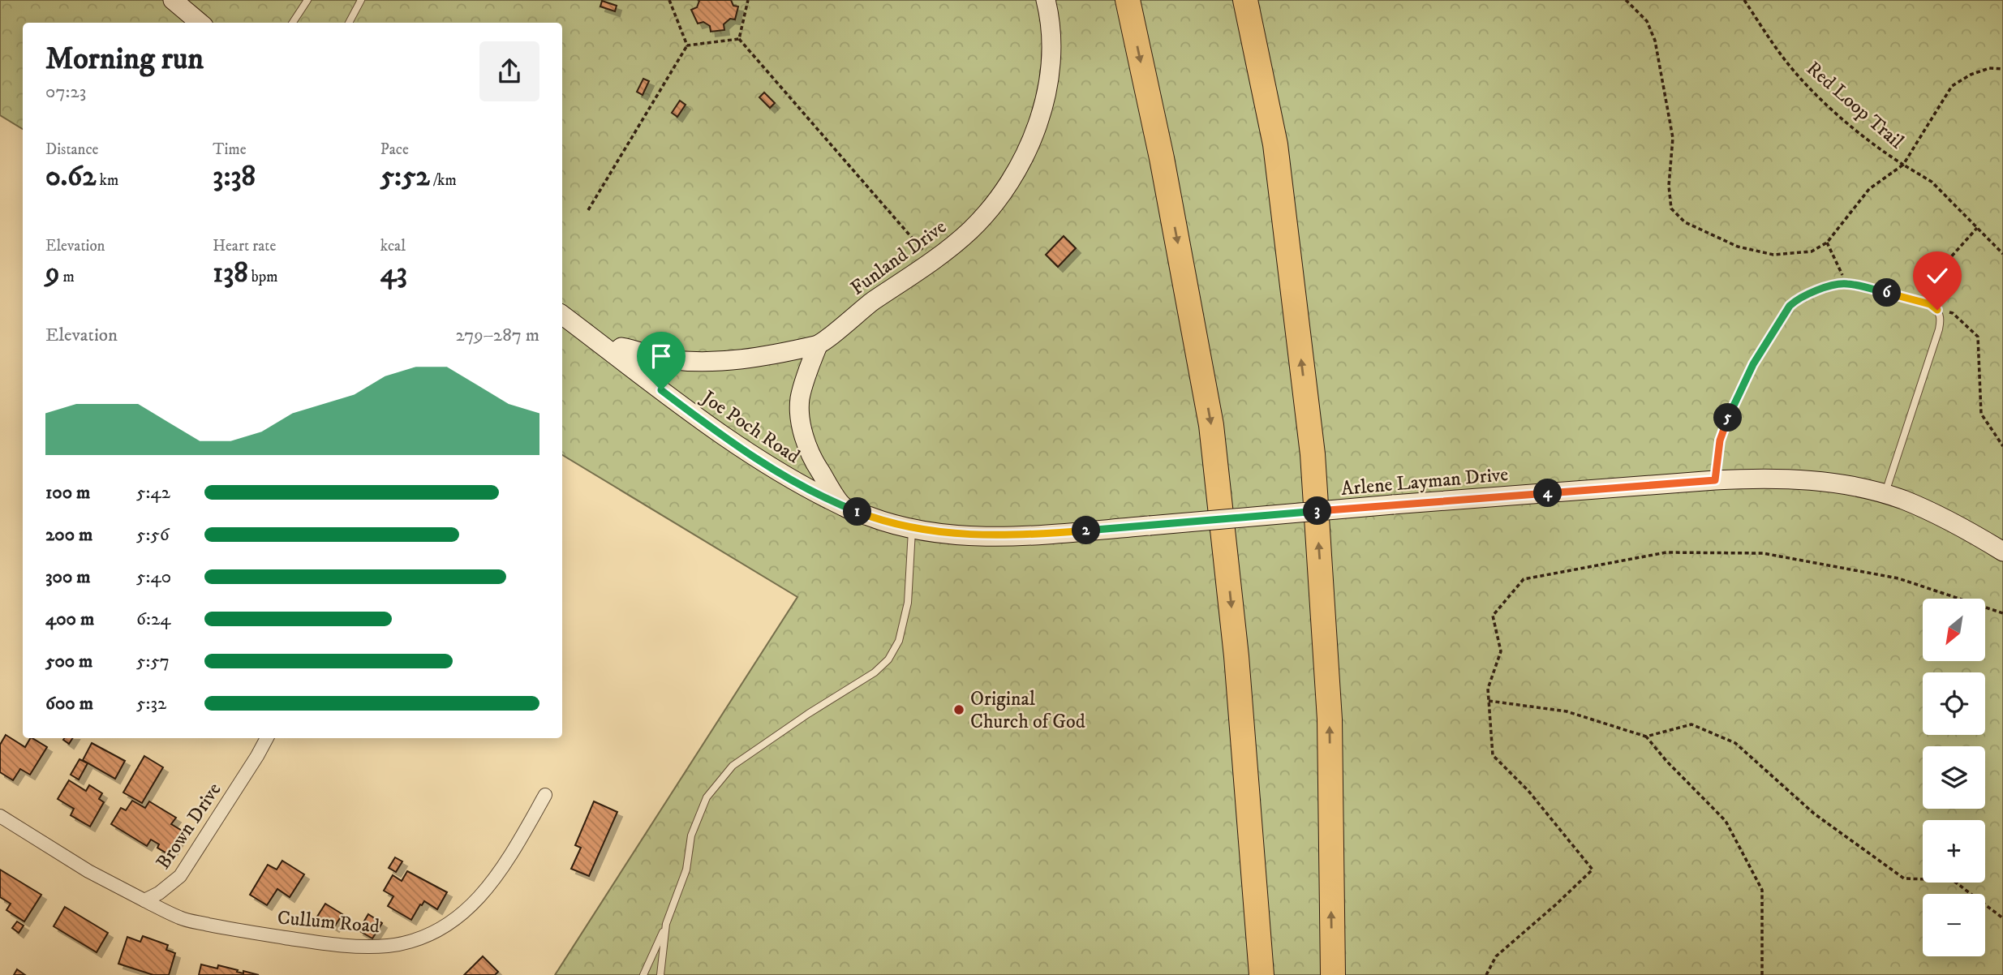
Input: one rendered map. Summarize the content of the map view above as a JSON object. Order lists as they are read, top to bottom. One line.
{"streets":{"street":["Funland Drive","Joe Poch Road","Arlene Layman Drive","Brown Drive","Cullum Road"],"path":["Red Loop Trail"]},"crossings":[["Funland Drive","Joe Poch Road"],["Joe Poch Road","Arlene Layman Drive"],["Brown Drive","Cullum Road"]],"places":["Original Church of God"],"north":"bottom left","page":{"heading":["Morning run","07:23"],"stats":[["Distance","0.62 km"],["Time","3:38"],["Pace","5:52 /km"],["Elevation","9 m"],["Heart rate","138 bpm"],["kcal","43"]],"pins":["6","5","4","3","1","2"],"chart":["Elevation","279–287 m"],"list":[{"name":"100 m","note":"5:42"},{"name":"200 m","note":"5:56"},{"name":"300 m","note":"5:40"},{"name":"400 m","note":"6:24"},{"name":"500 m","note":"5:57"},{"name":"600 m","note":"5:32"}],"map_buttons":["+","−"]}}
